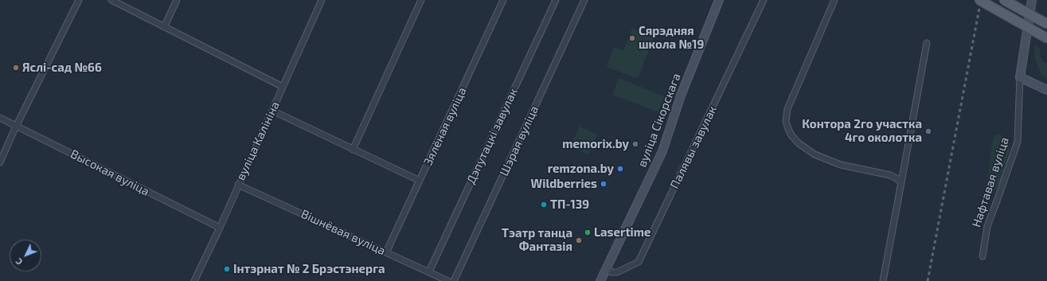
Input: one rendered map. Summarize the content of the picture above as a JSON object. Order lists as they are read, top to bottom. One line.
{"streets":{"street":["вуліца Сікорскага","Зялёная вуліца","Дэпутацкі завулак","вуліца Калініна","Шэрая вуліца","Палявы завулак","Высокая вуліца","Нафтавая вуліца","Вішнёвая вуліца"]},"crossings":[["вуліца Сікорскага","Палявы завулак"],["Зялёная вуліца","Вішнёвая вуліца"],["Дэпутацкі завулак","Вішнёвая вуліца"],["вуліца Калініна","Высокая вуліца"],["вуліца Калініна","Вішнёвая вуліца"]],"places":["Сярэдняя школа №19","Яслі-сад №66","Контора 2го участка 4го околотка","memorix.by","remzona.by","Wildberries","ТП-139","Lasertime","Тэатр танца Фантазія","Інтэрнат № 2 Брэстэнерга"],"north":"bottom left"}
